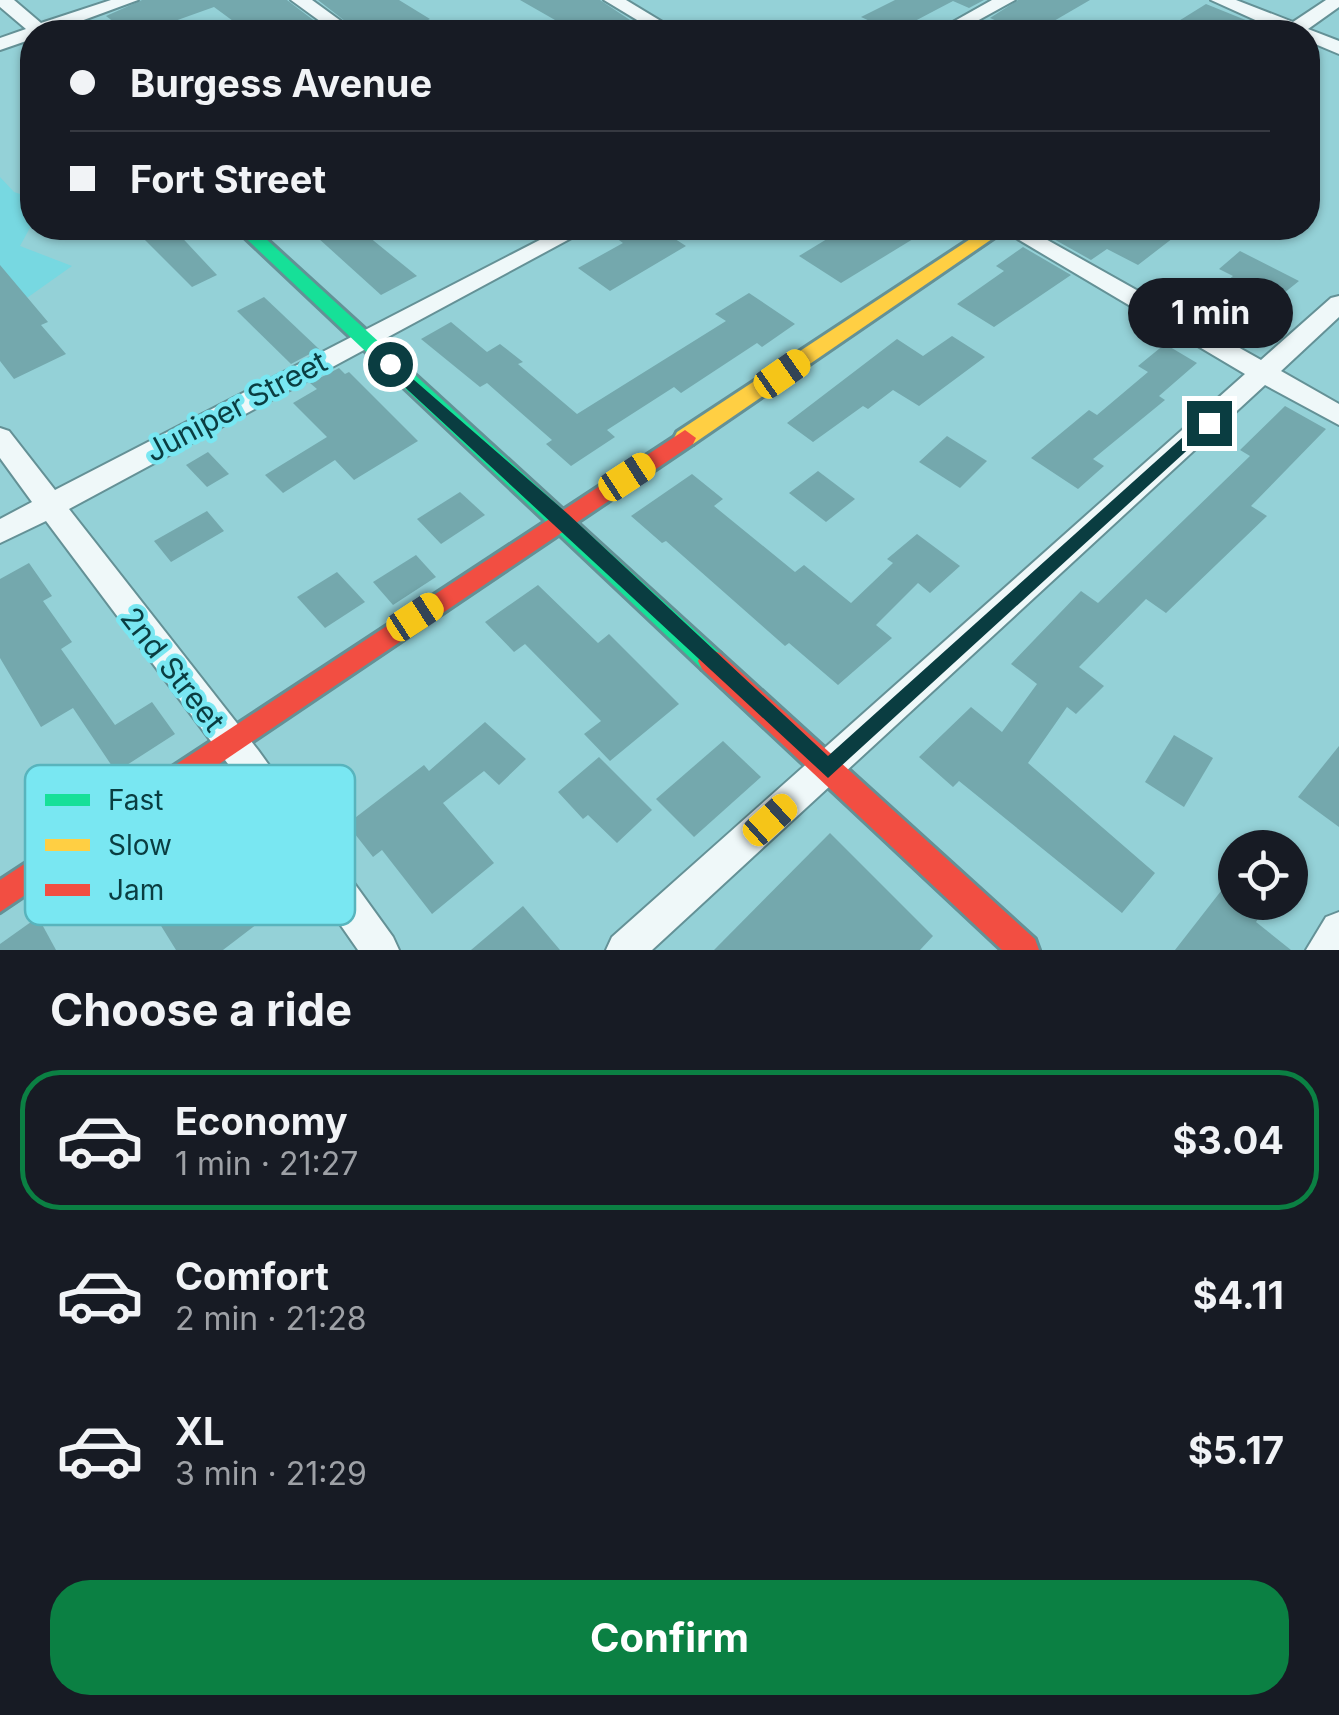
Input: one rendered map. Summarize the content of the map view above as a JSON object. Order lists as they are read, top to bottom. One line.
{"streets":{"street":["Juniper Street","2nd Street"]},"crossings":[["Juniper Street","2nd Street"]],"legend":["Fast","Slow","Jam"],"page":{"banner":["Burgess Avenue","Fort Street"],"bubble":"1 min","heading":"Choose a ride","list":[{"name":"Economy","note":"1 min · 21:27","value":"$3.04"},{"name":"Comfort","note":"2 min · 21:28","value":"$4.11"},{"name":"XL","note":"3 min · 21:29","value":"$5.17"}],"buttons":"Confirm"}}
